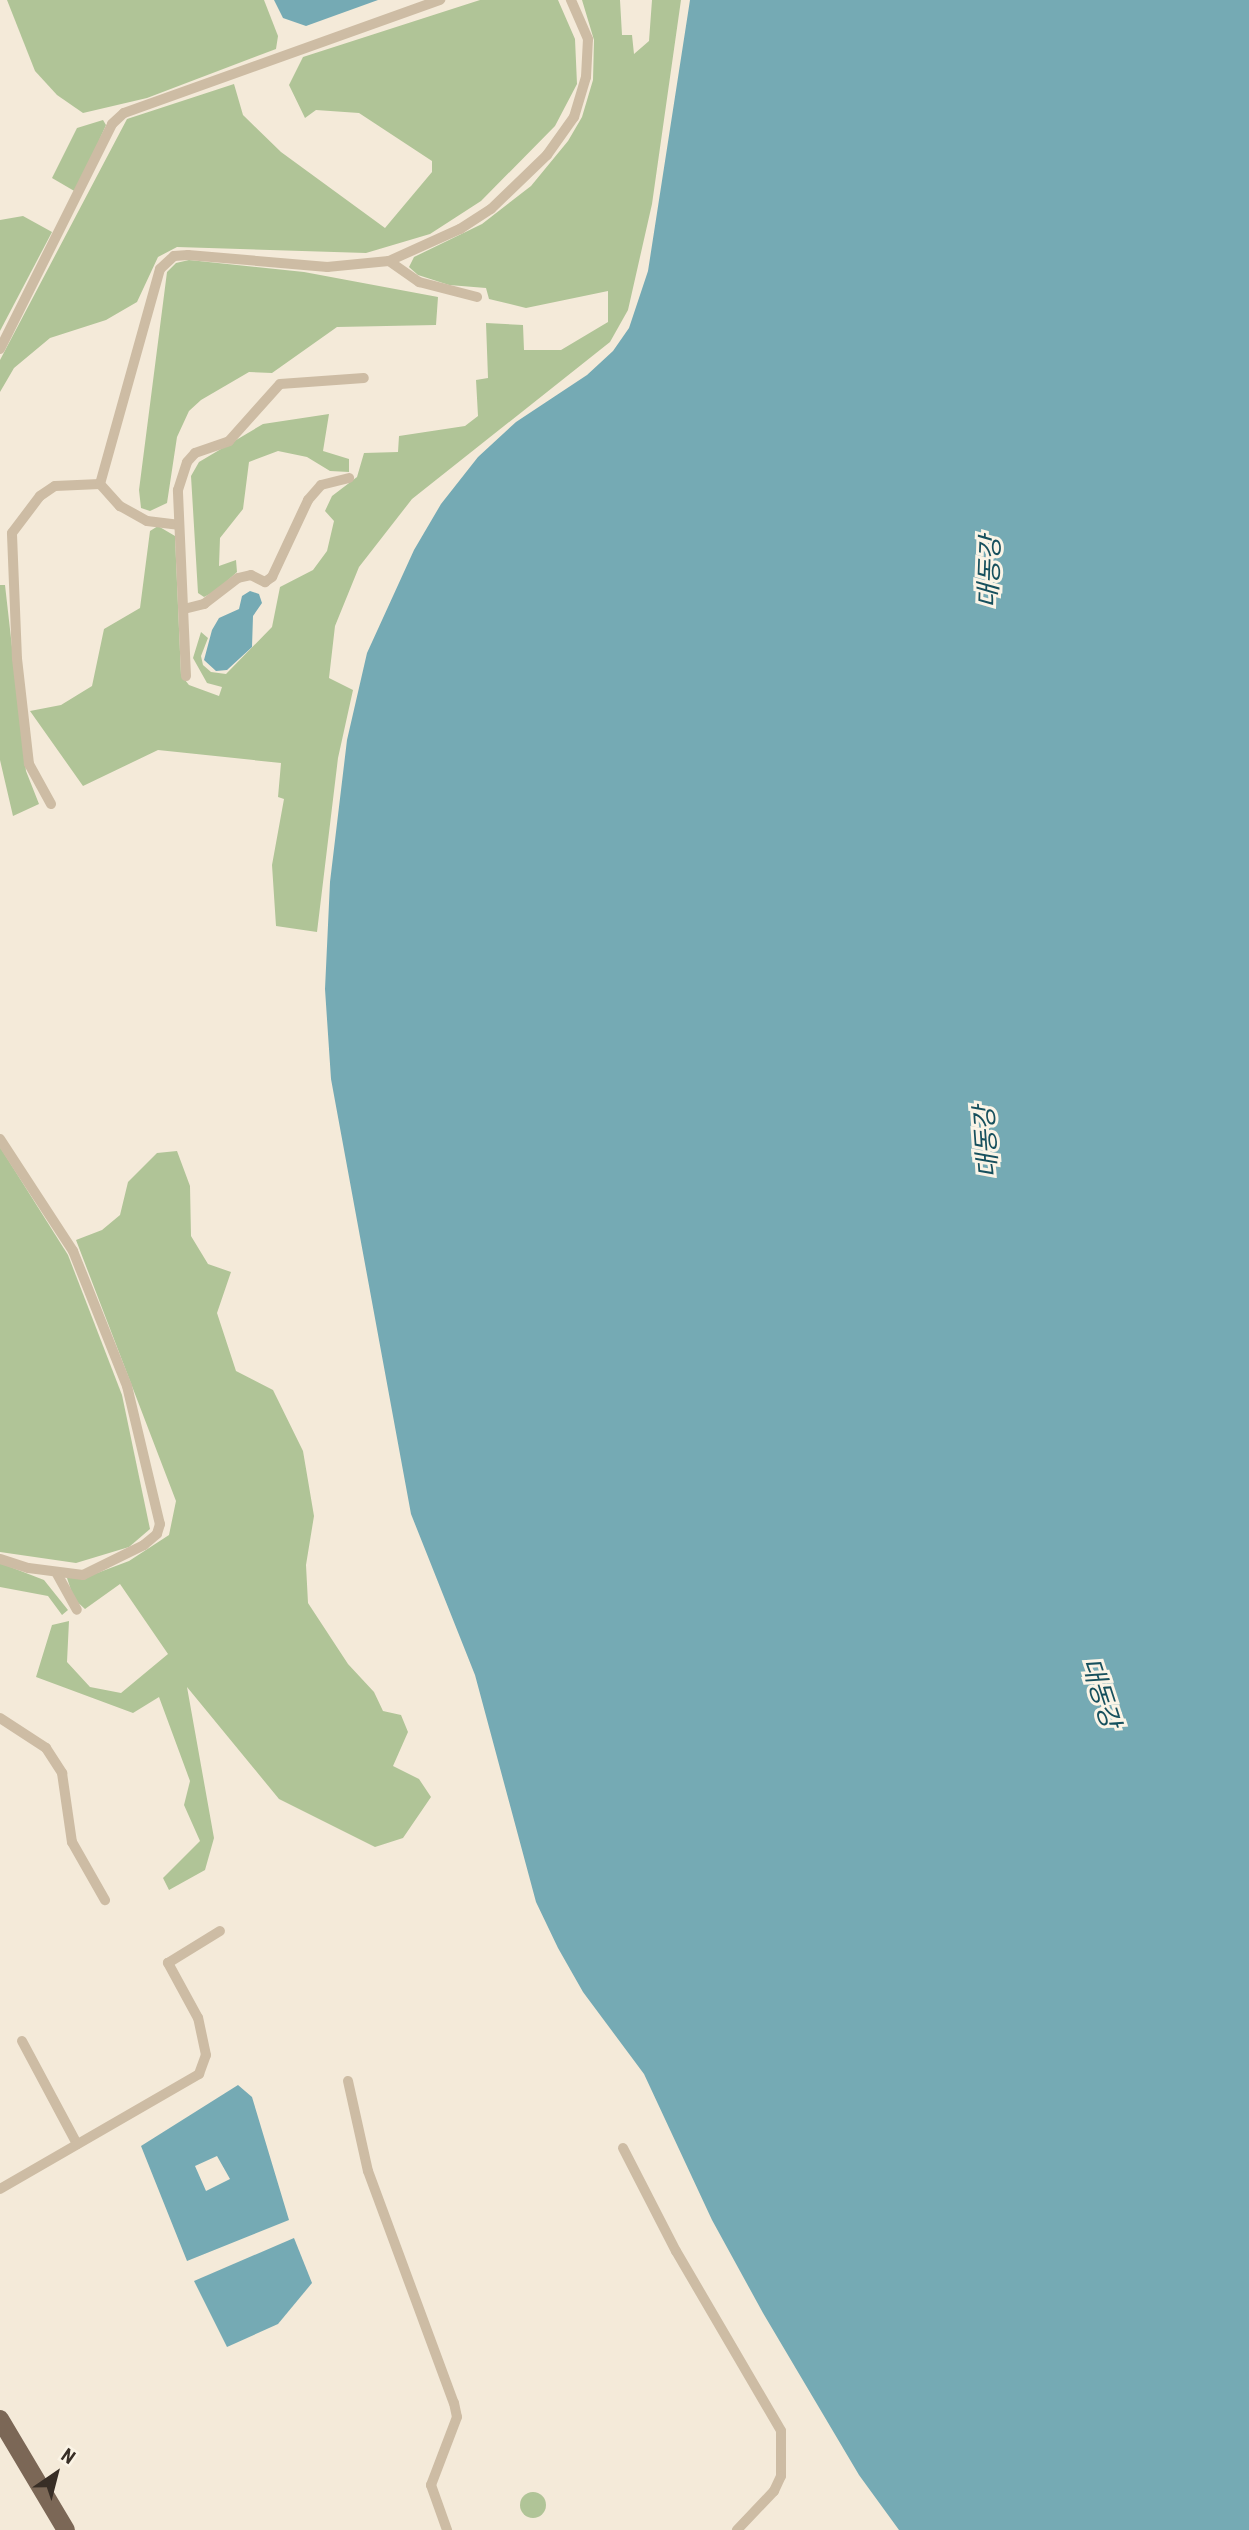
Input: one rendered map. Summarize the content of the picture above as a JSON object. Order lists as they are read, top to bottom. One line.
{"water":["대동강"],"north":"top right"}
